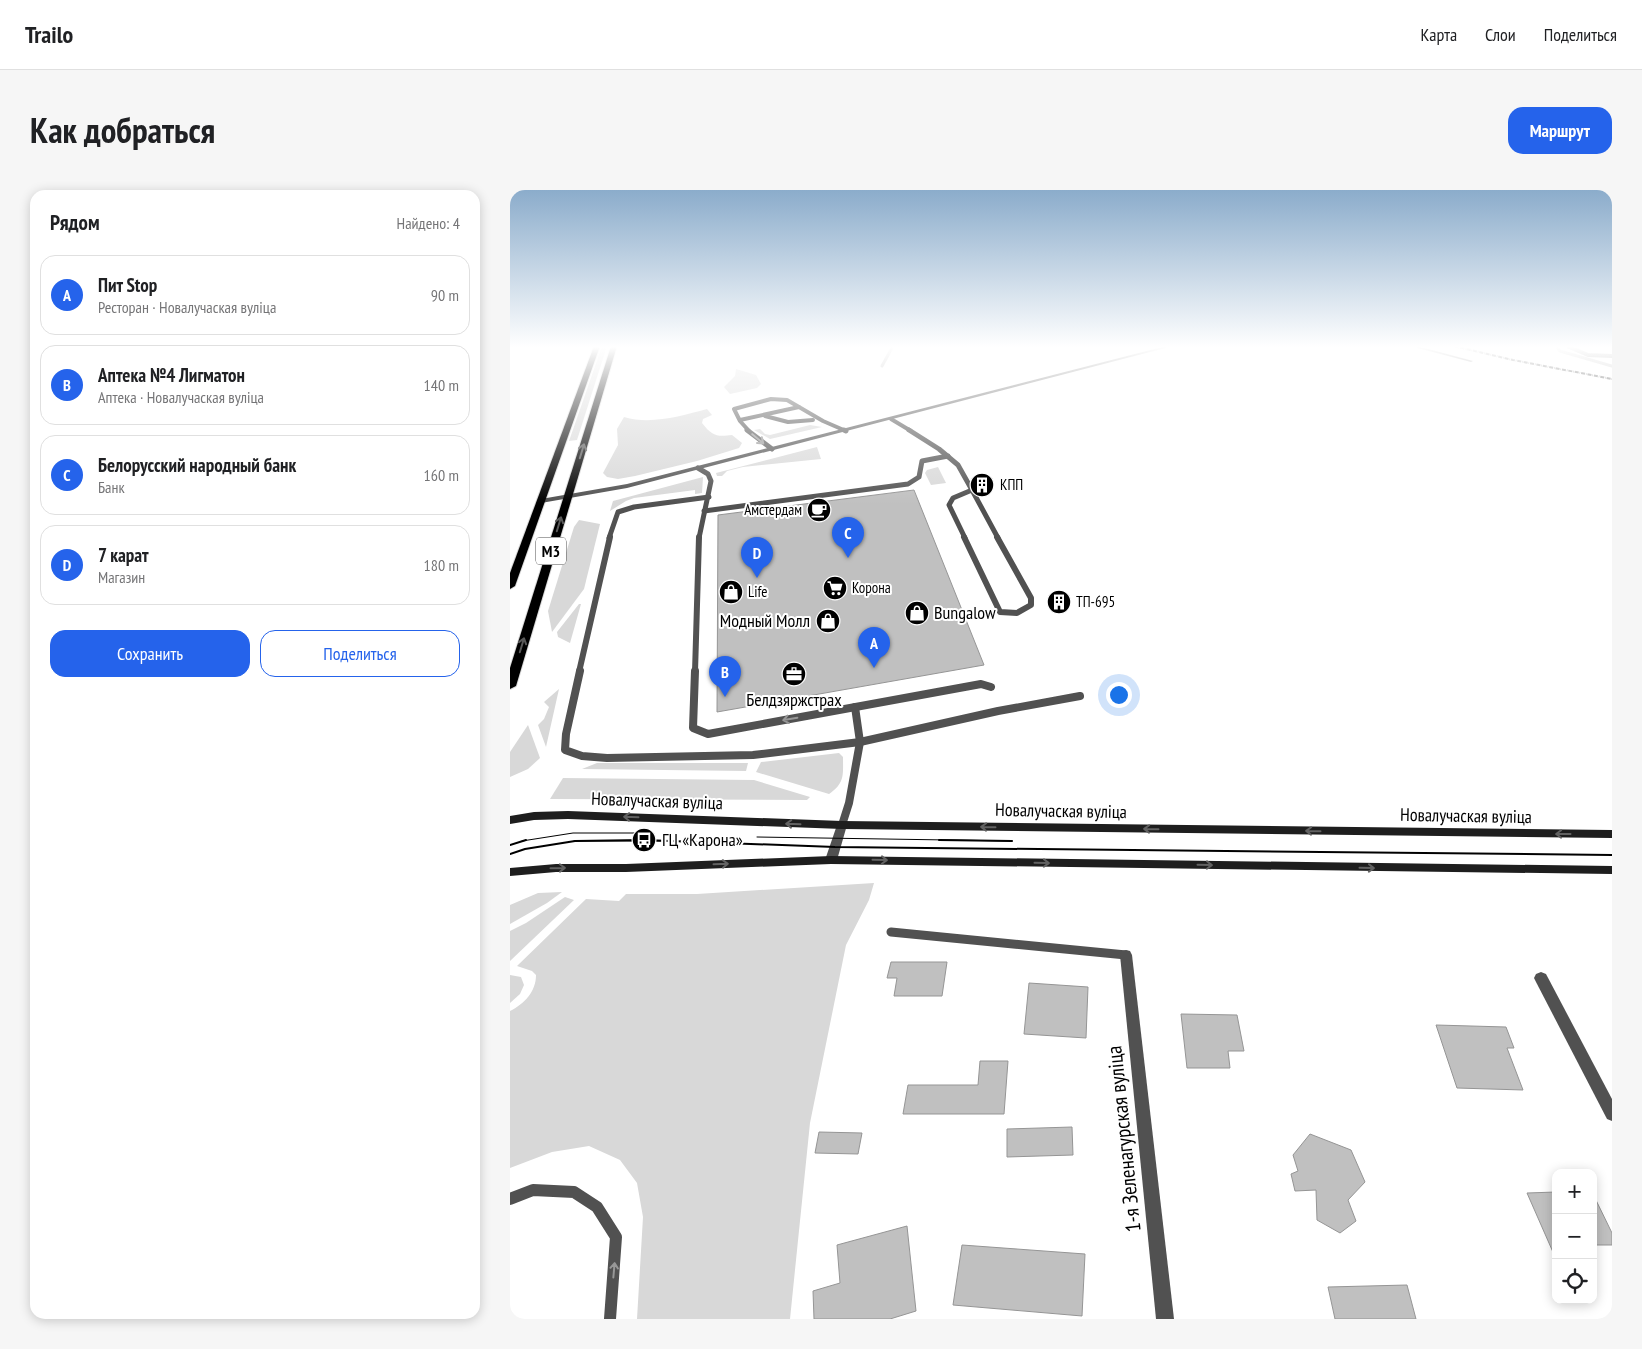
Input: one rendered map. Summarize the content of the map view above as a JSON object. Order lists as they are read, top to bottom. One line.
{"streets":{"main road":["М3","Новалучаская вуліца"],"street":["1-я Зеленагурская вуліца"]},"places":{"building":["КПП","ТП-695"],"cafe":["Амстердам"],"supermarket":["Корона"],"shop":["Life","Bungalow","Модный Молл"],"office":["Белдзяржстрах"],"bus stop":["ГЦ «Карона»"]},"page":{"header":"Trailo","nav":["Карта","Слои","Поделиться"],"title":"Как добраться","buttons":["Маршрут",["Сохранить","Поделиться"]],"heading":["Рядом","Найдено: 4"],"list":[{"mark":"A","name":"Пит Stop","note":"Ресторан · Новалучаская вуліца","value":"90 m"},{"mark":"B","name":"Аптека №4 Лигматон","note":"Аптека · Новалучаская вуліца","value":"140 m"},{"mark":"C","name":"Белорусский народный банк","note":"Банк","value":"160 m"},{"mark":"D","name":"7 карат","note":"Магазин","value":"180 m"}],"pins":["C","D","A","B"],"map_buttons":["+","−"]}}
